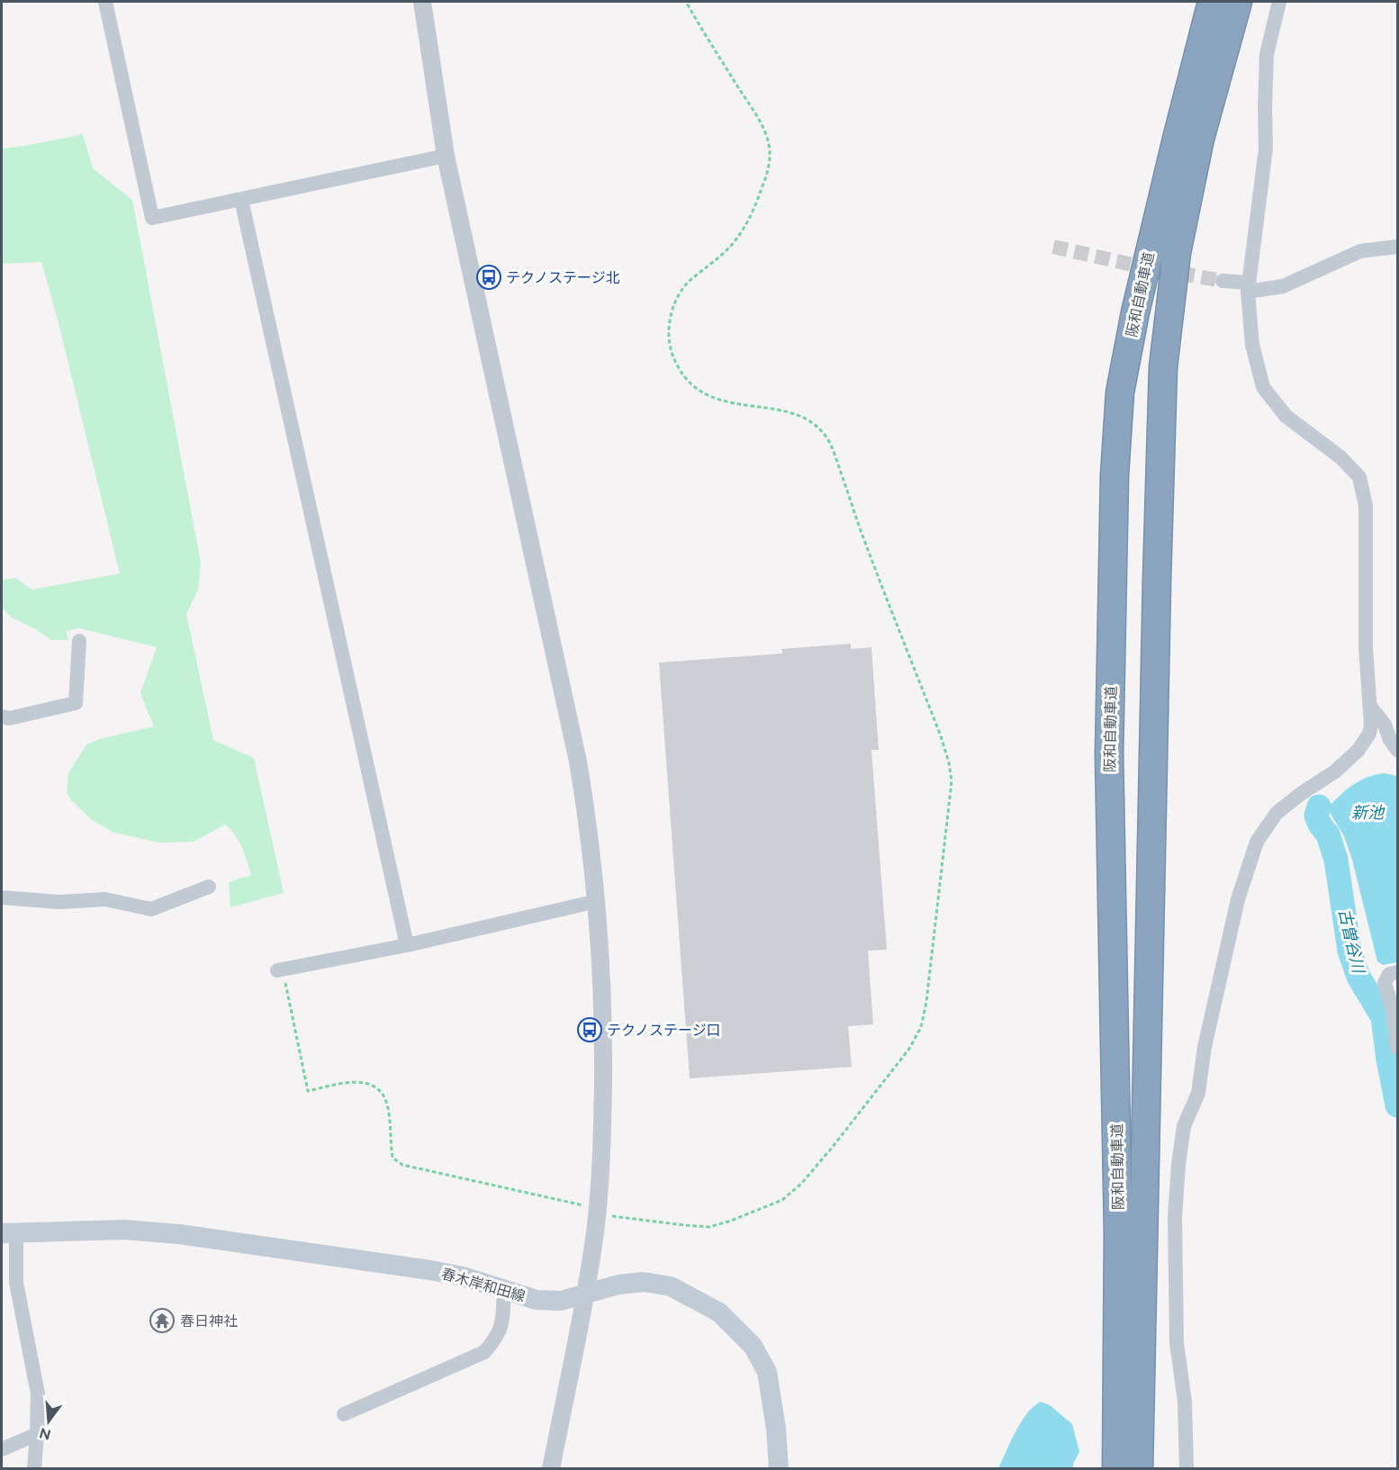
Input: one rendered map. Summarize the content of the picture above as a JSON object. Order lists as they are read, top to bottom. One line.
{"streets":{"highway":["阪和自動車道"],"main road":["春木岸和田線"]},"water":["新池","古曽谷川"],"places":{"bus stop":["テクノステージ北","テクノステージ口"],"temple":["春日神社"]},"north":"bottom"}
